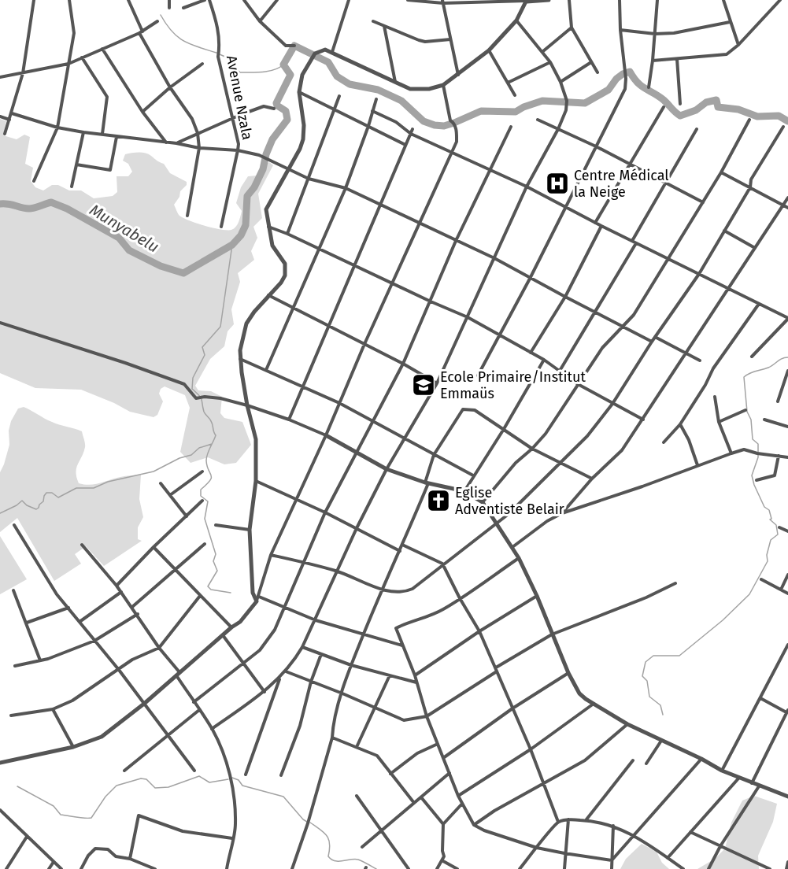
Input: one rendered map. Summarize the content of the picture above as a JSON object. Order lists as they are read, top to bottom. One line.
{"streets":{"street":["Avenue Nzala"]},"water":["Munyabelu"],"places":{"hospital":["Centre Médical la Neige"],"school or university":["Ecole Primaire/Institut Emmaüs"],"church":["Eglise Adventiste Belair"]}}
